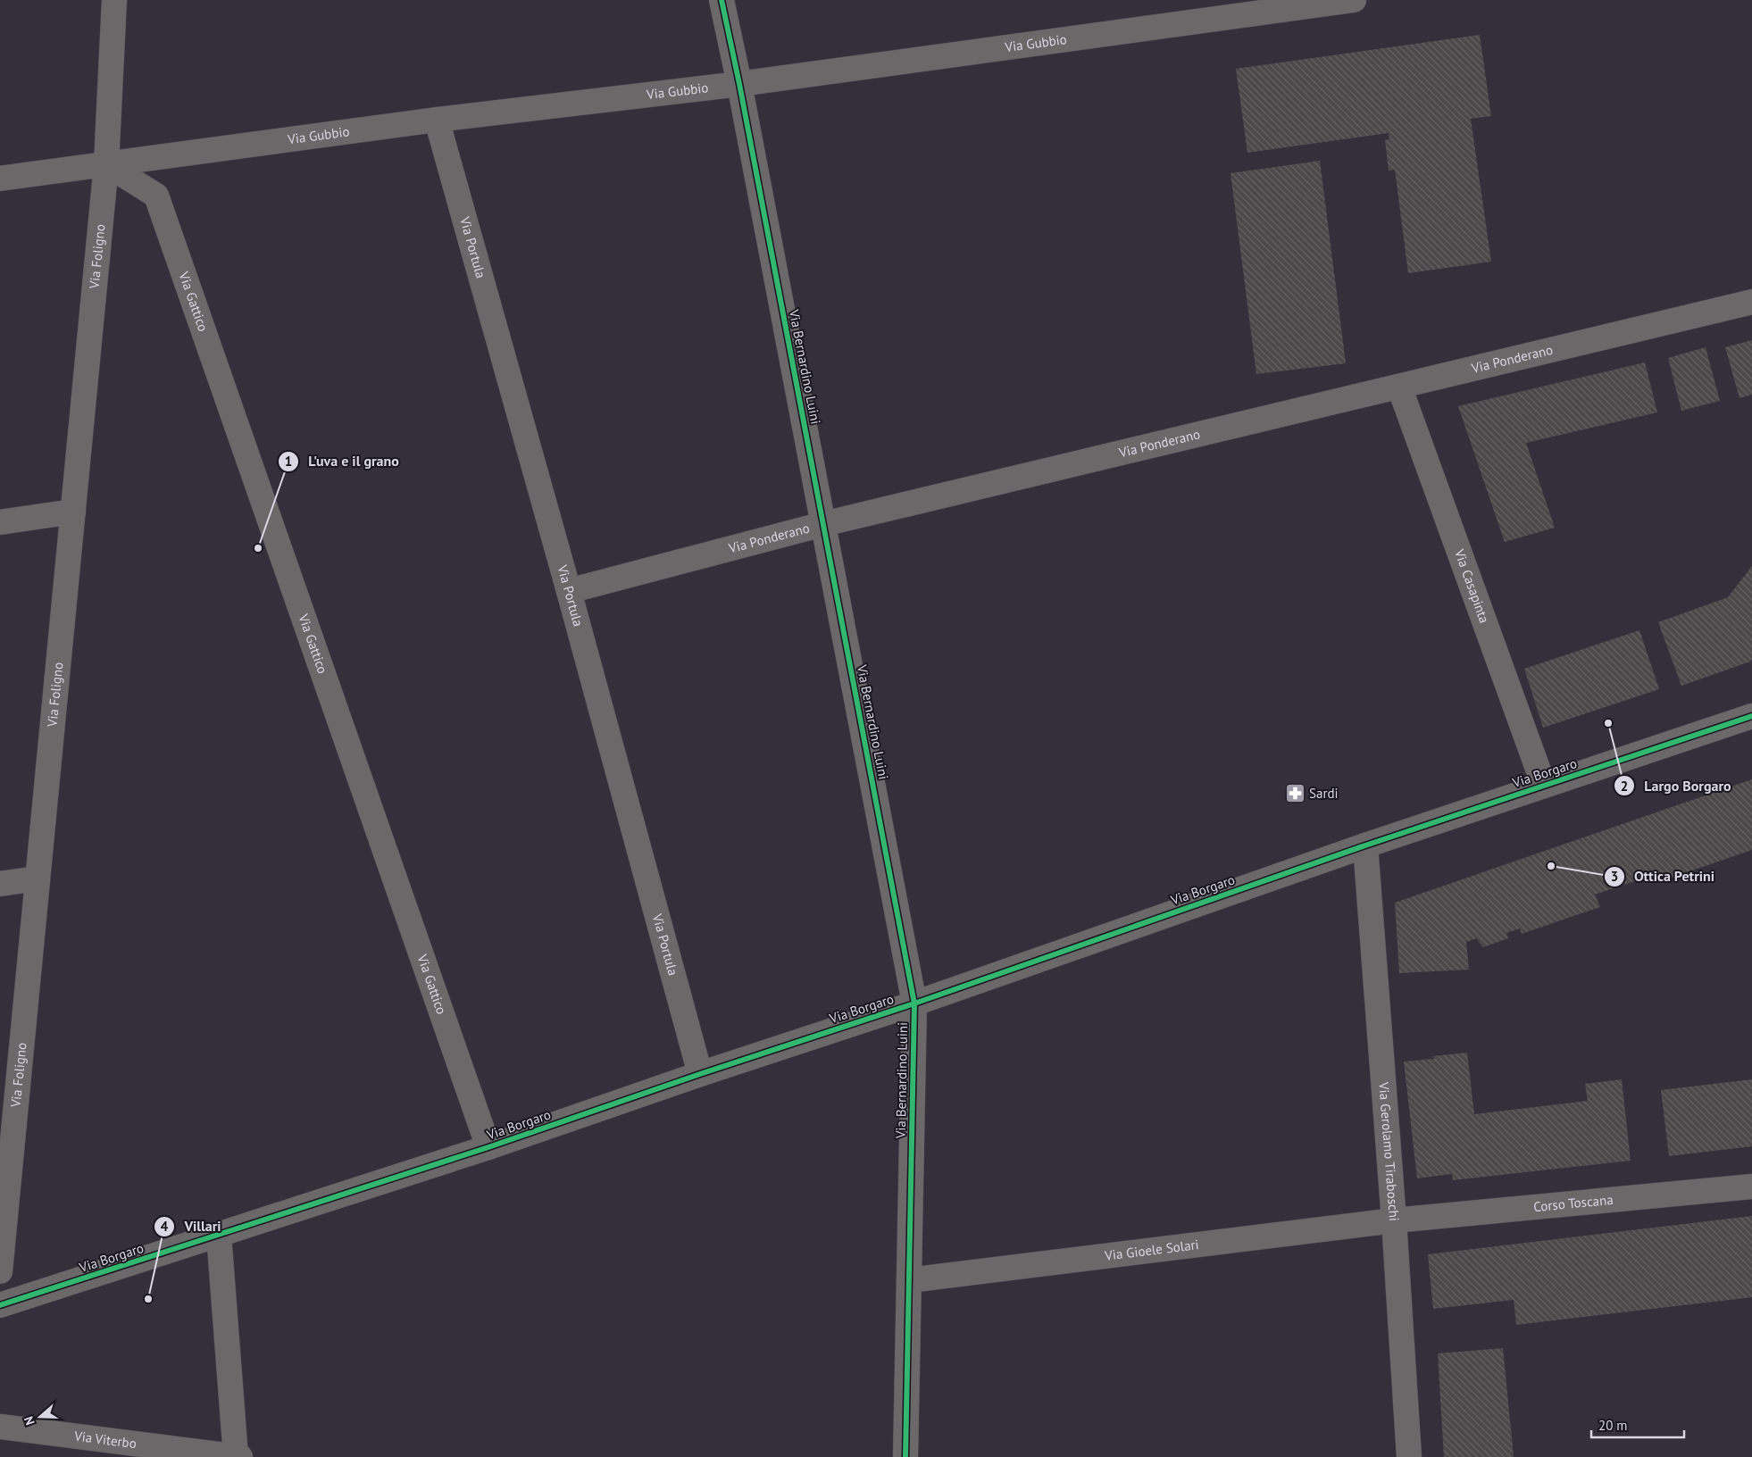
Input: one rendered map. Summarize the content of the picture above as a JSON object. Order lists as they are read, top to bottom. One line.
{"streets":{"street":["Via Gubbio","Via Portula","Via Foligno","Via Gattico","Via Ponderano","Via Bernardino Luini","Via Casapinta","Via Borgaro","Via Gerolamo Tiraboschi","Corso Toscana","Via Gioele Solari","Via Viterbo"]},"crossings":[["Via Gubbio","Via Portula"],["Via Gubbio","Via Foligno"],["Via Gubbio","Via Gattico"],["Via Gubbio","Via Bernardino Luini"],["Via Portula","Via Ponderano"],["Via Portula","Via Borgaro"],["Via Foligno","Via Gattico"],["Via Gattico","Via Borgaro"],["Via Ponderano","Via Bernardino Luini"],["Via Ponderano","Via Casapinta"],["Via Bernardino Luini","Via Borgaro"],["Via Bernardino Luini","Via Gioele Solari"],["Via Casapinta","Via Borgaro"],["Via Borgaro","Via Gerolamo Tiraboschi"],["Via Gerolamo Tiraboschi","Corso Toscana"],["Via Gerolamo Tiraboschi","Via Gioele Solari"],["Corso Toscana","Via Gioele Solari"]],"places":{"other":["L'uva e il grano","Largo Borgaro","Ottica Petrini","Villari"],"pharmacy":["Sardi"]},"scale_bar":"20 m","north":"left"}
